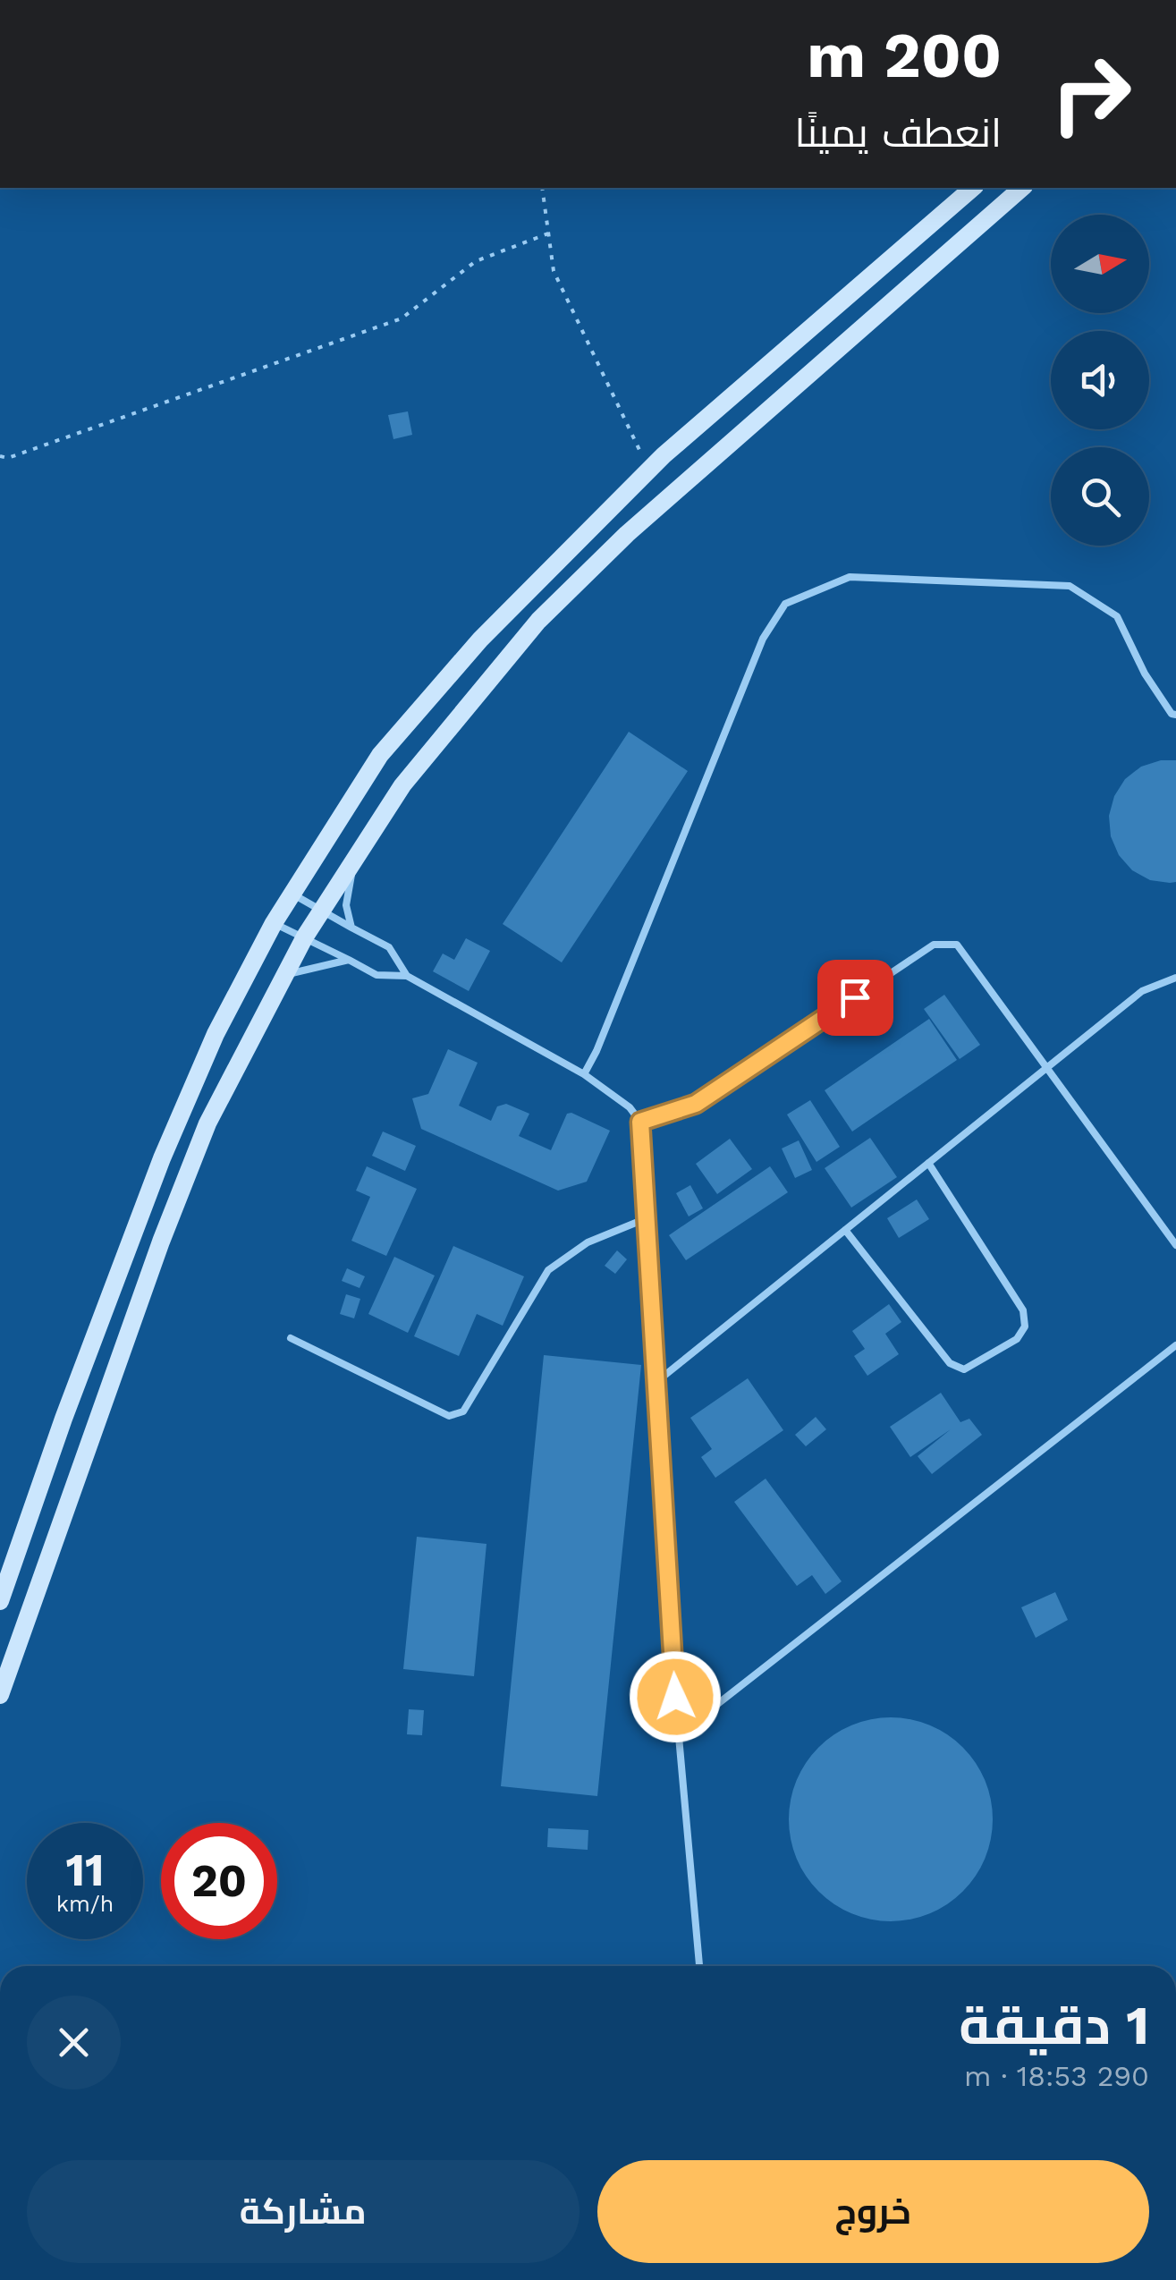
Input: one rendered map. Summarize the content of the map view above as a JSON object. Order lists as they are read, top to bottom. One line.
{"north":"right","page":{"turn":["200 m","انعطف يمينًا"],"speed":"11 km/h","limit":"20","heading":["1 دقيقة","290 m · 18:53"],"buttons":["خروج","مشاركة"]}}
